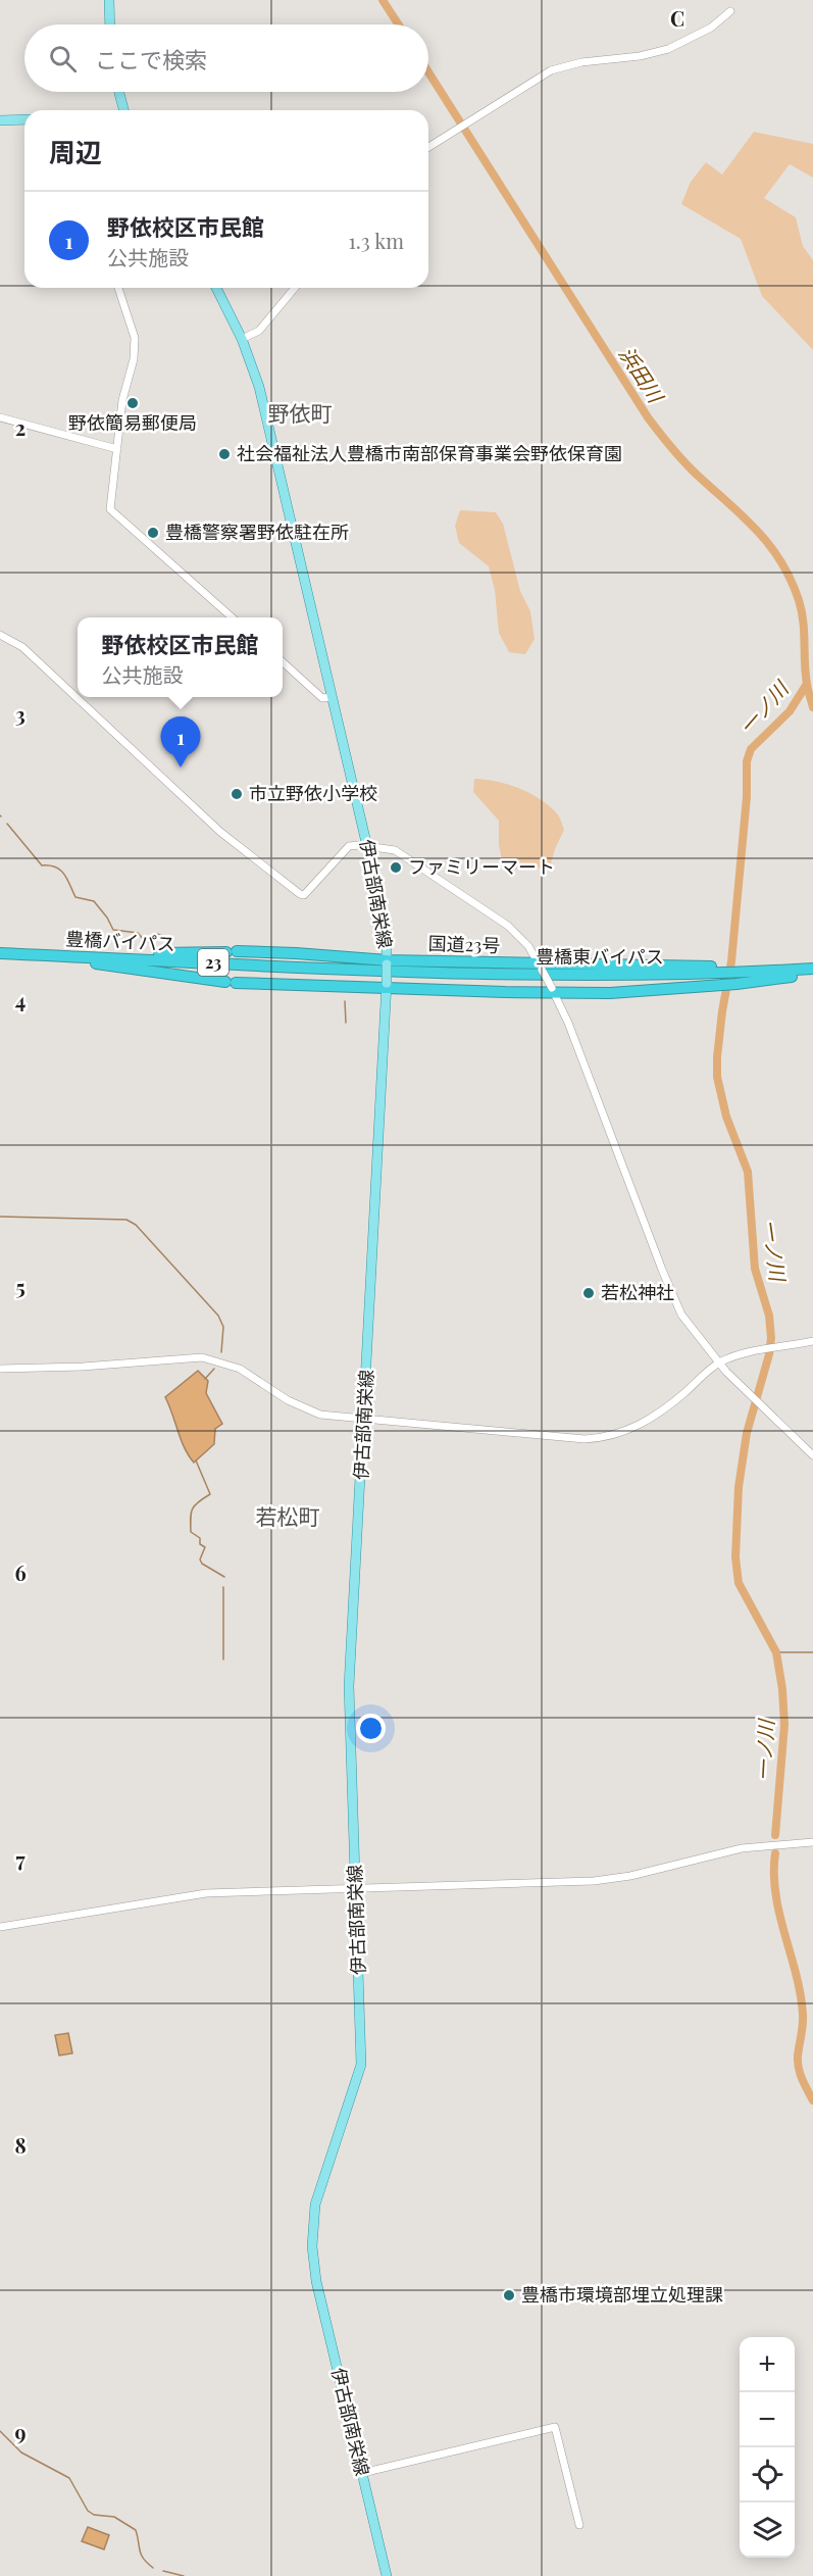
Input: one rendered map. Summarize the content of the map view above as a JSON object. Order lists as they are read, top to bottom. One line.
{"streets":{"highway":["豊橋バイパス","国道23号","豊橋東バイパス","23"],"main road":["伊古部南栄線"]},"crossings":[["伊古部南栄線","豊橋バイパス"],["伊古部南栄線","国道23号"],["伊古部南栄線","豊橋東バイパス"],["伊古部南栄線","23"],["豊橋バイパス","国道23号"],["豊橋バイパス","豊橋東バイパス"],["豊橋バイパス","23"],["国道23号","豊橋東バイパス"],["国道23号","23"],["豊橋東バイパス","23"]],"districts":["野依町","若松町"],"water":["浜田川","一ノ川"],"places":["野依簡易郵便局","社会福祉法人豊橋市南部保育事業会野依保育園","豊橋警察署野依駐在所","市立野依小学校","ファミリーマート","若松神社","豊橋市環境部埋立処理課"],"page":{"search":"ここで検索","heading":"周辺","list":[{"mark":"1","name":"野依校区市民館","note":"公共施設","value":"1.3 km"}],"popup":["野依校区市民館","公共施設"],"pins":"1","map_buttons":["+","−"]},"grid":{"columns":["C"],"rows":["2","3","4","5","6","7","8","9"]}}
